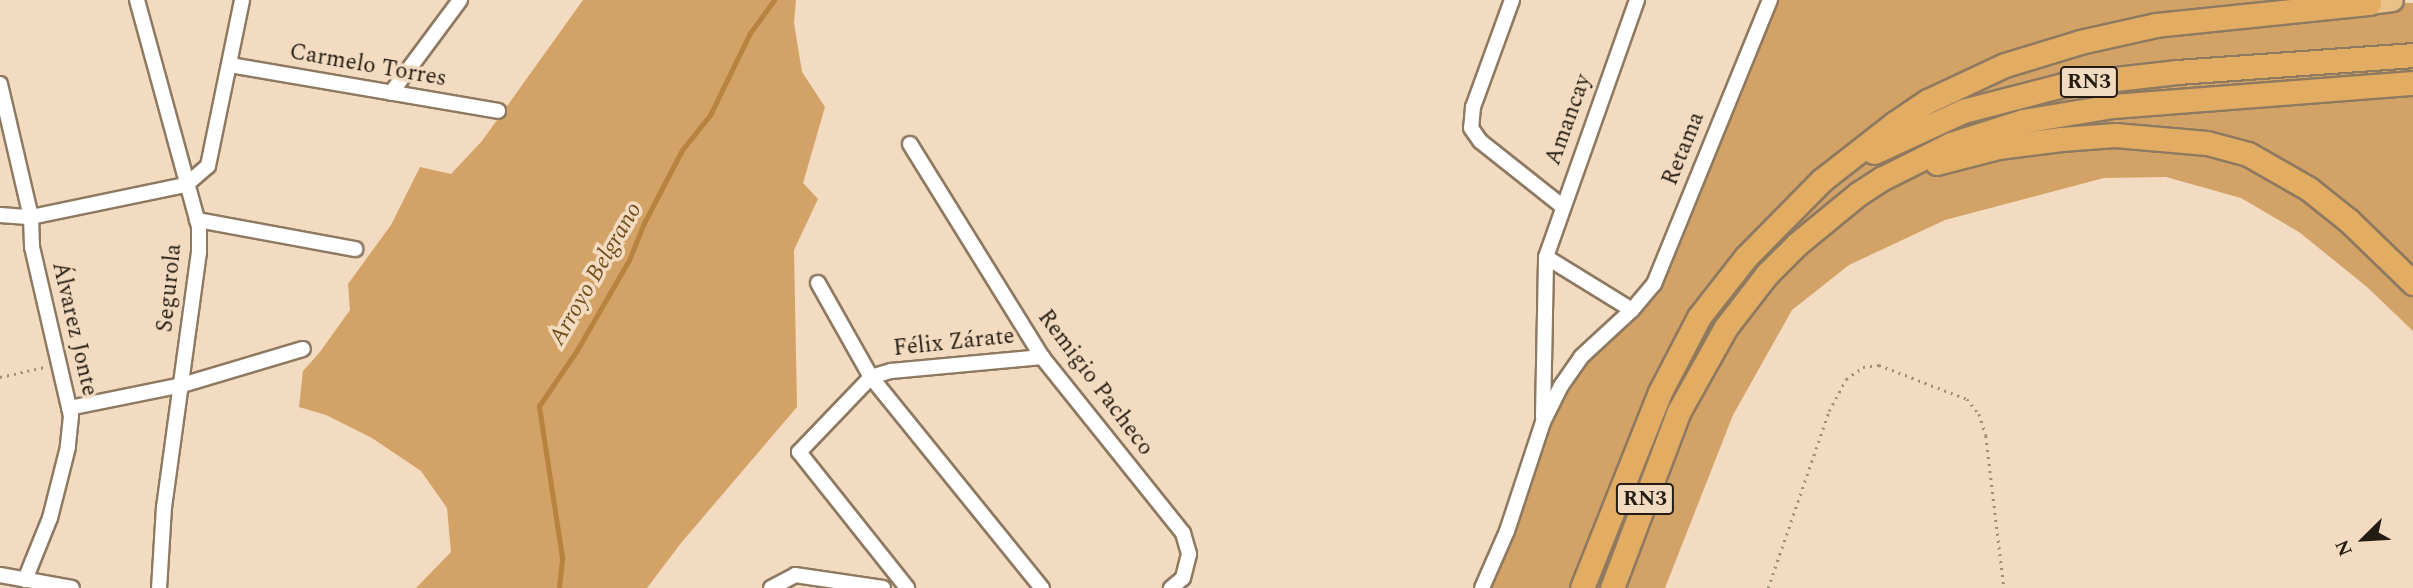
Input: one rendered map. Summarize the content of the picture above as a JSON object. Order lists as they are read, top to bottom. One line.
{"streets":{"highway":["RN3"],"street":["Carmelo Torres","Amancay","Retama","Segurola","Álvarez Jonte","Félix Zárate","Remigio Pacheco"]},"crossings":[["Amancay","Retama"],["Félix Zárate","Remigio Pacheco"]],"water":["Arroyo Belgrano"],"north":"bottom left"}
